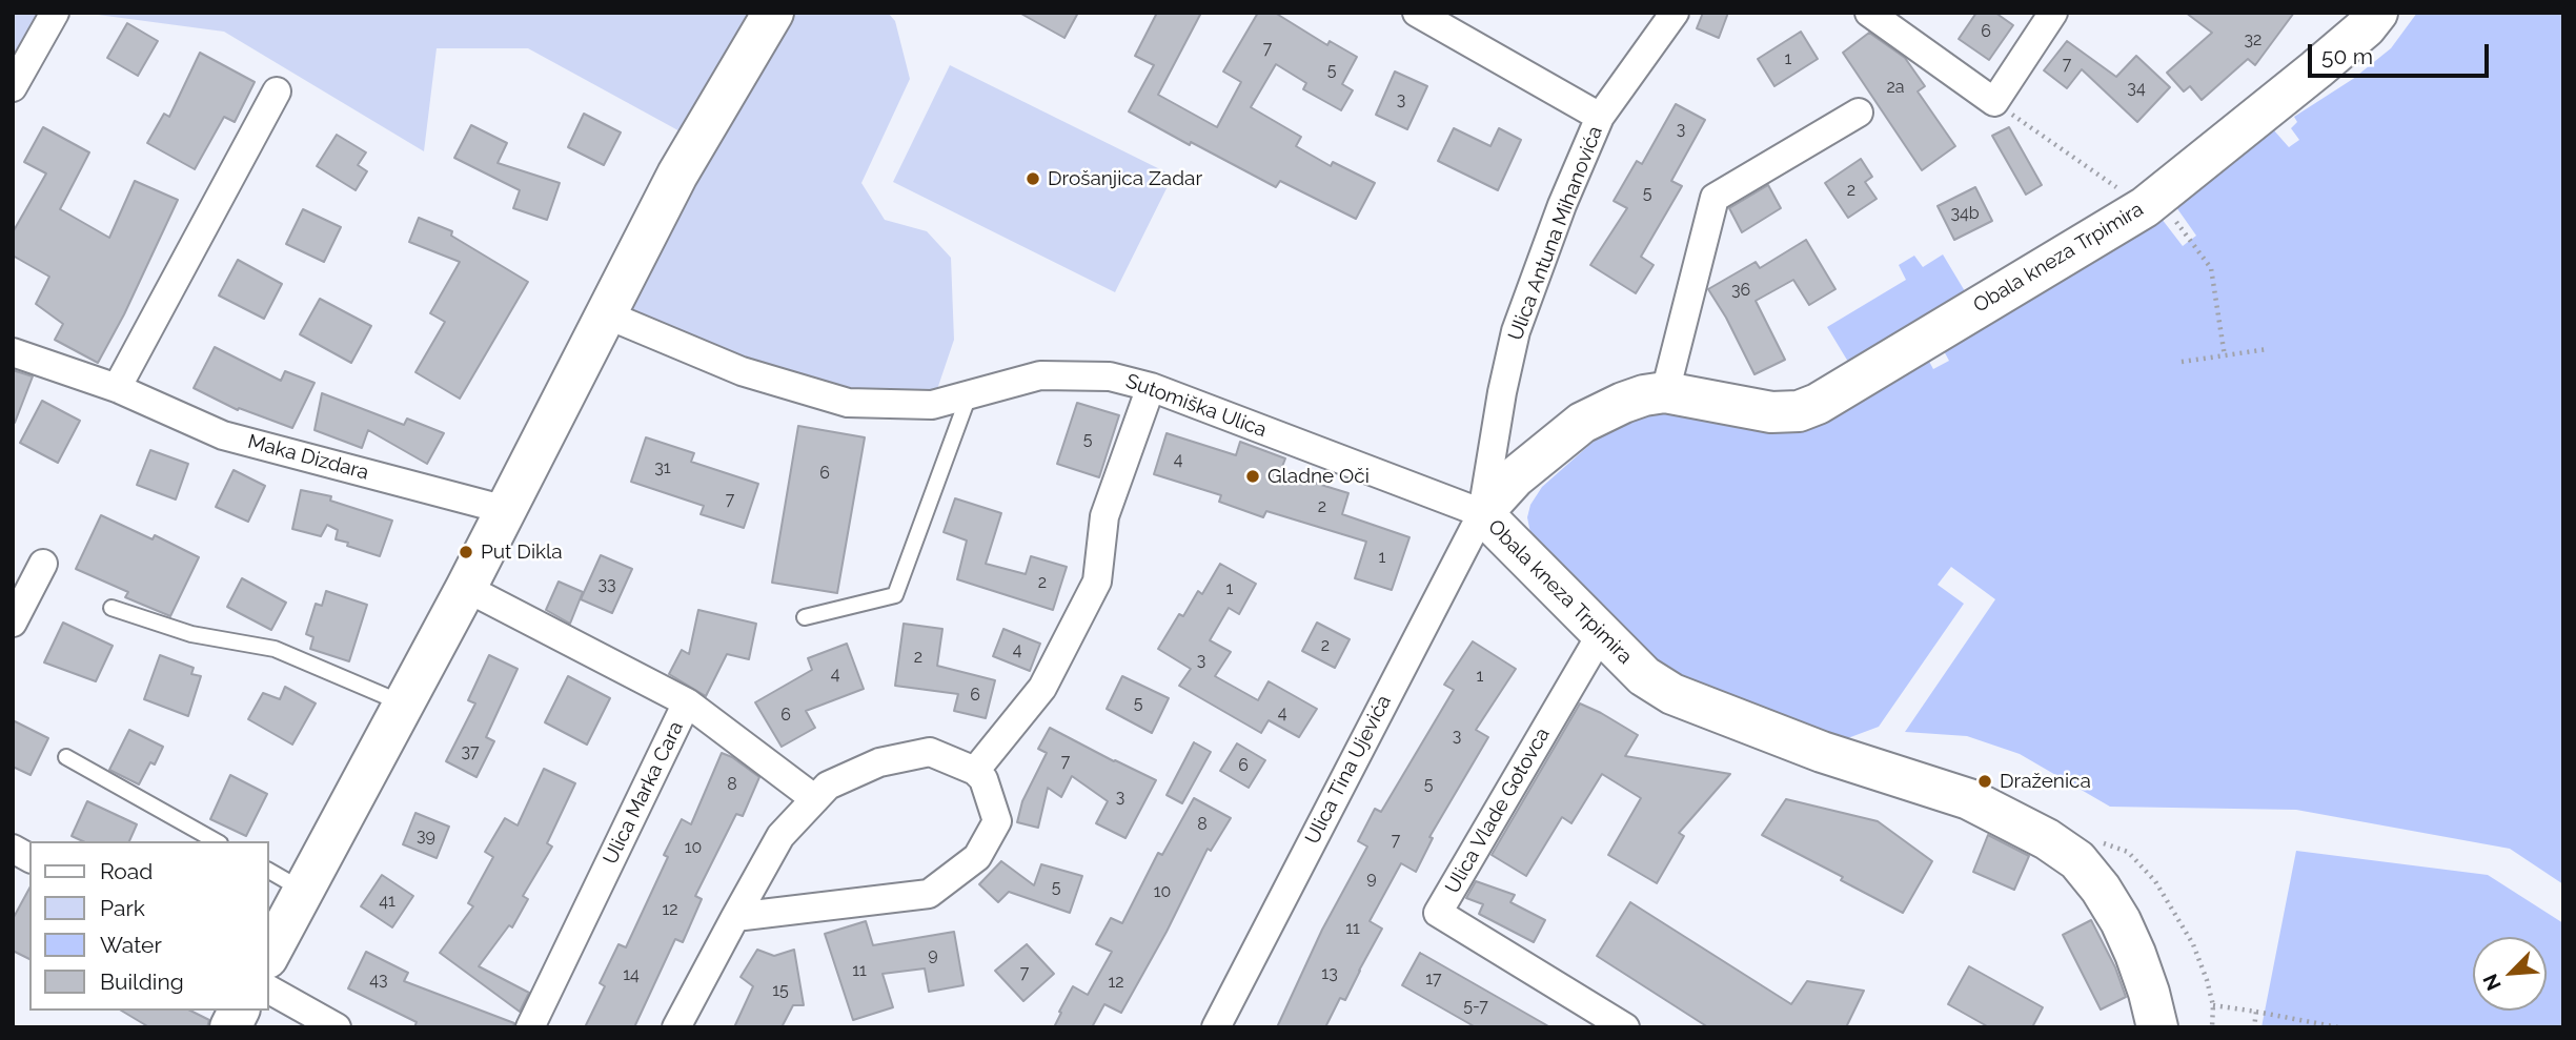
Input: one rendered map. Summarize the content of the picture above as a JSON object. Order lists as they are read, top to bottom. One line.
{"streets":{"street":["Ulica Antuna Mihanovića","Obala kneza Trpimira","Sutomiška Ulica","Maka Dizdara","Ulica Tina Ujevića","Ulica Marka Cara","Ulica Vlade Gotovca"]},"crossings":[["Ulica Antuna Mihanovića","Obala kneza Trpimira"],["Ulica Antuna Mihanovića","Sutomiška Ulica"],["Ulica Antuna Mihanovića","Ulica Tina Ujevića"],["Obala kneza Trpimira","Sutomiška Ulica"],["Obala kneza Trpimira","Ulica Tina Ujevića"],["Obala kneza Trpimira","Ulica Vlade Gotovca"],["Sutomiška Ulica","Ulica Tina Ujevića"]],"places":["Drošanjica Zadar","Gladne Oči","Put Dikla","Draženica"],"house_numbers":["6","32","7","1","7","5","2a","34","3","3","2","5","34b","36","5","4","31","6","7","2","1","2","33","1","2","4","2","3","4","1","6","5","4","6","3","37","7","6","8","5","3","8","39","7","10","9","5","10","41","12","11","9","11","7","13","14","17","43","12","15","5-7"],"legend":["Road","Park","Water","Building"],"scale_bar":"50 m","north":"bottom left"}
